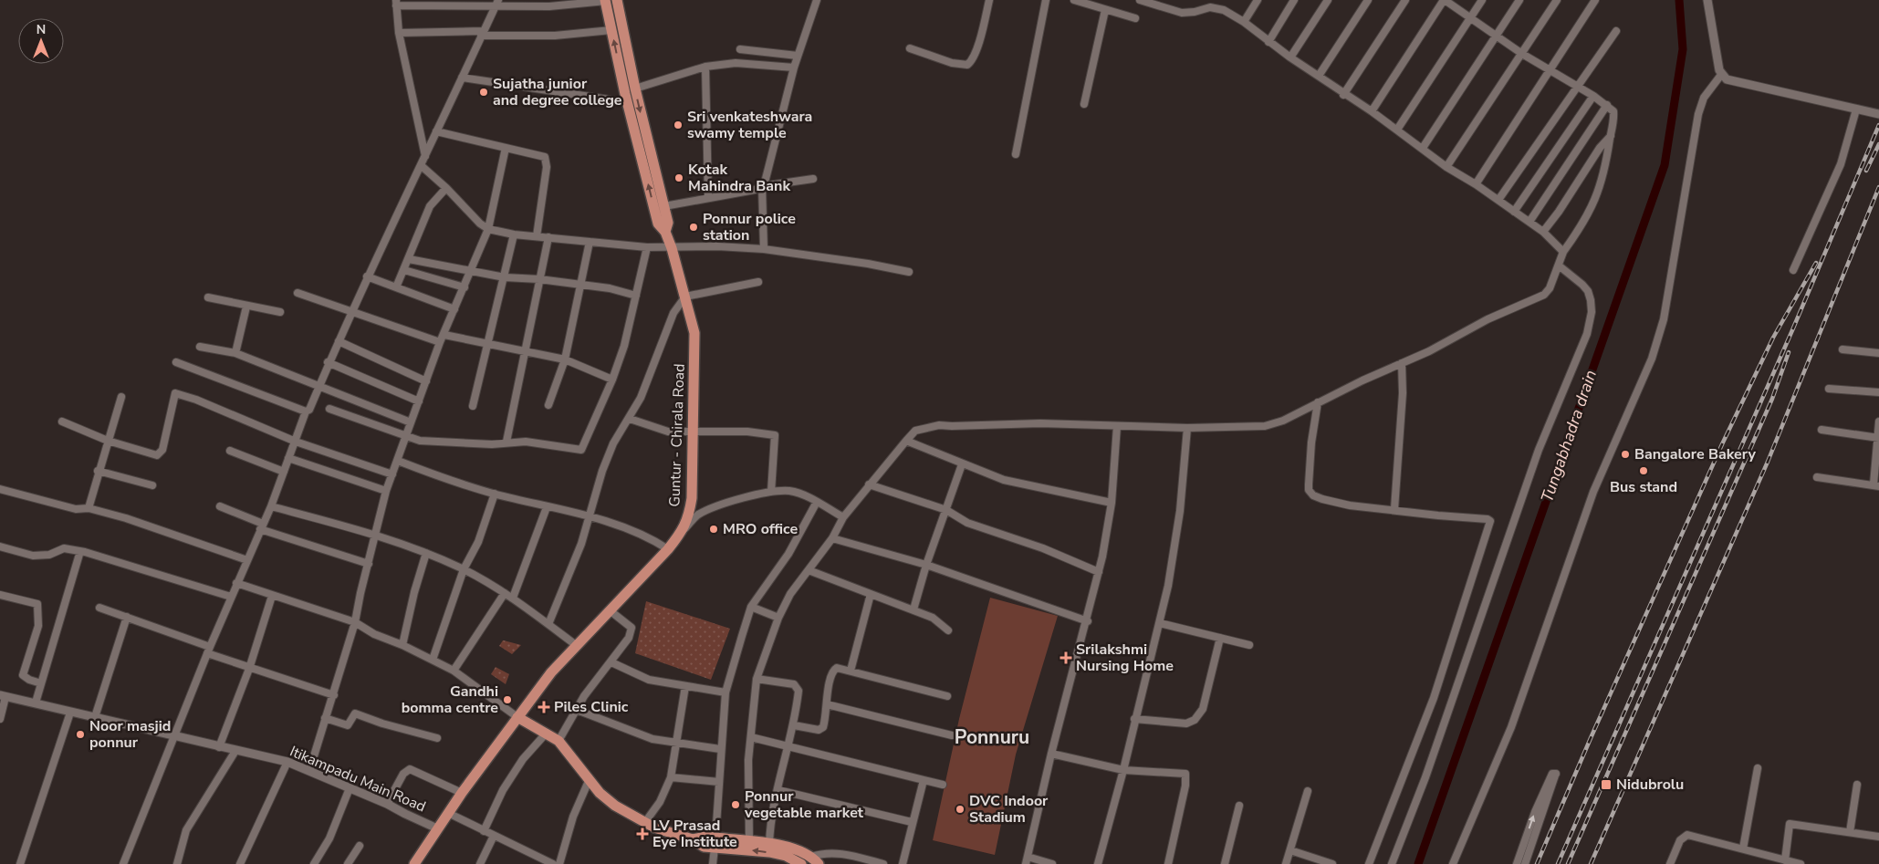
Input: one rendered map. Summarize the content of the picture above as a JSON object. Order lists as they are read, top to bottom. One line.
{"streets":{"main road":["Guntur - Chirala Road"],"street":["Itikampadu Main Road"]},"crossings":[["Guntur - Chirala Road","Itikampadu Main Road"]],"districts":["Ponnuru"],"water":["Tungabhadra drain"],"places":{"other":["Sujatha junior and degree college","Sri venkateshwara swamy temple","Kotak Mahindra Bank","Ponnur police station","Bangalore Bakery","Bus stand","MRO office","Gandhi bomma centre","Noor masjid ponnur","Ponnur vegetable market","DVC Indoor Stadium"],"health":["Srilakshmi Nursing Home","Piles Clinic","LV Prasad Eye Institute"],"transit":["Nidubrolu"]},"north":"top"}
